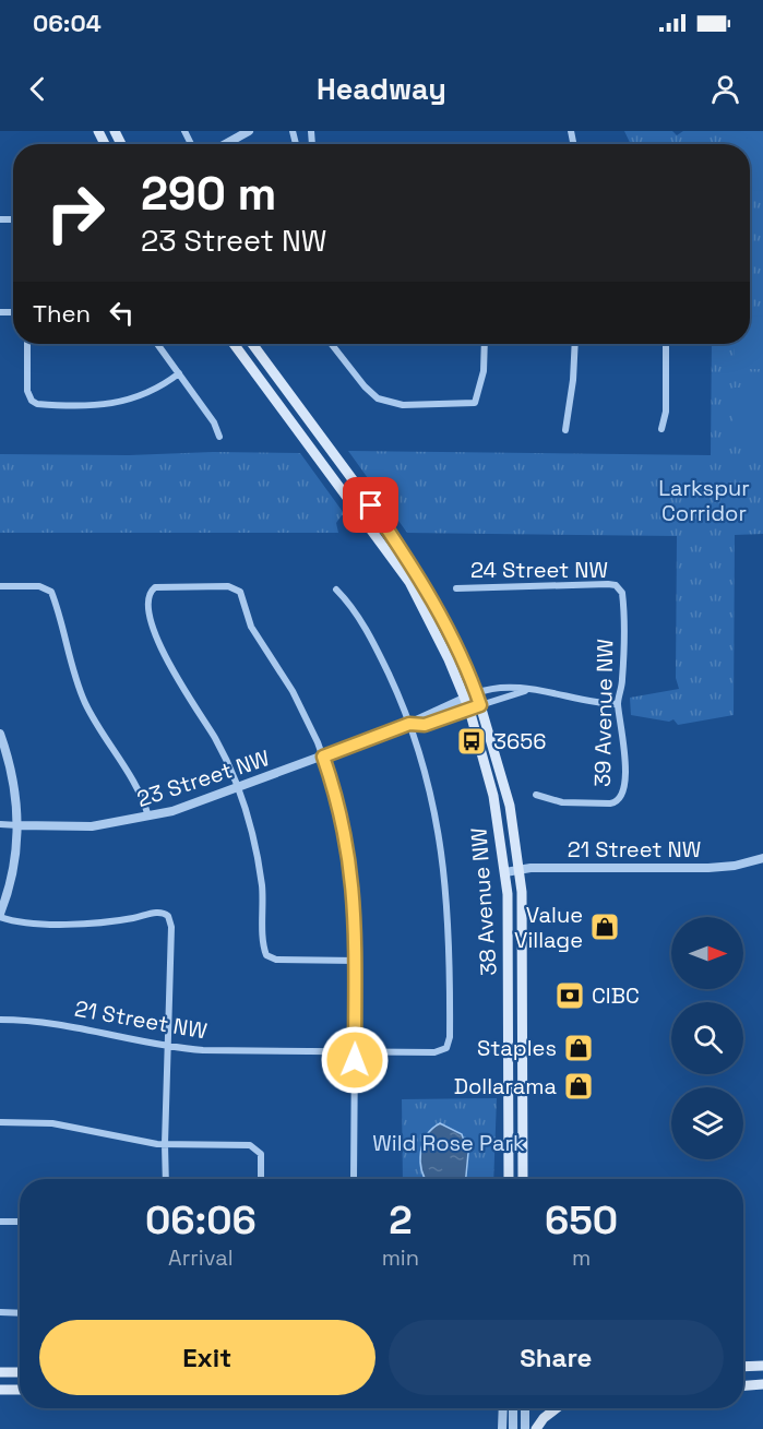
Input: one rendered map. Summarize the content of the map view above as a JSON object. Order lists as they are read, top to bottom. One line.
{"streets":{"main road":["38 Avenue NW"],"street":["24 Street NW","39 Avenue NW","23 Street NW","21 Street NW"]},"crossings":[["24 Street NW","39 Avenue NW"],["39 Avenue NW","23 Street NW"],["23 Street NW","21 Street NW"],["23 Street NW","38 Avenue NW"],["21 Street NW","38 Avenue NW"]],"parks":["Larkspur Corridor","Wild Rose Park"],"places":{"bus stop":["3656"],"shop":["Value Village","Staples","Dollarama"],"bank":["CIBC"]},"north":"right","page":{"status":"06:04","header":"Headway","turn":["290 m","23 Street NW"],"then":"Then","eta":["06:06","Arrival","2","min","650","m"],"buttons":["Exit","Share"]}}
